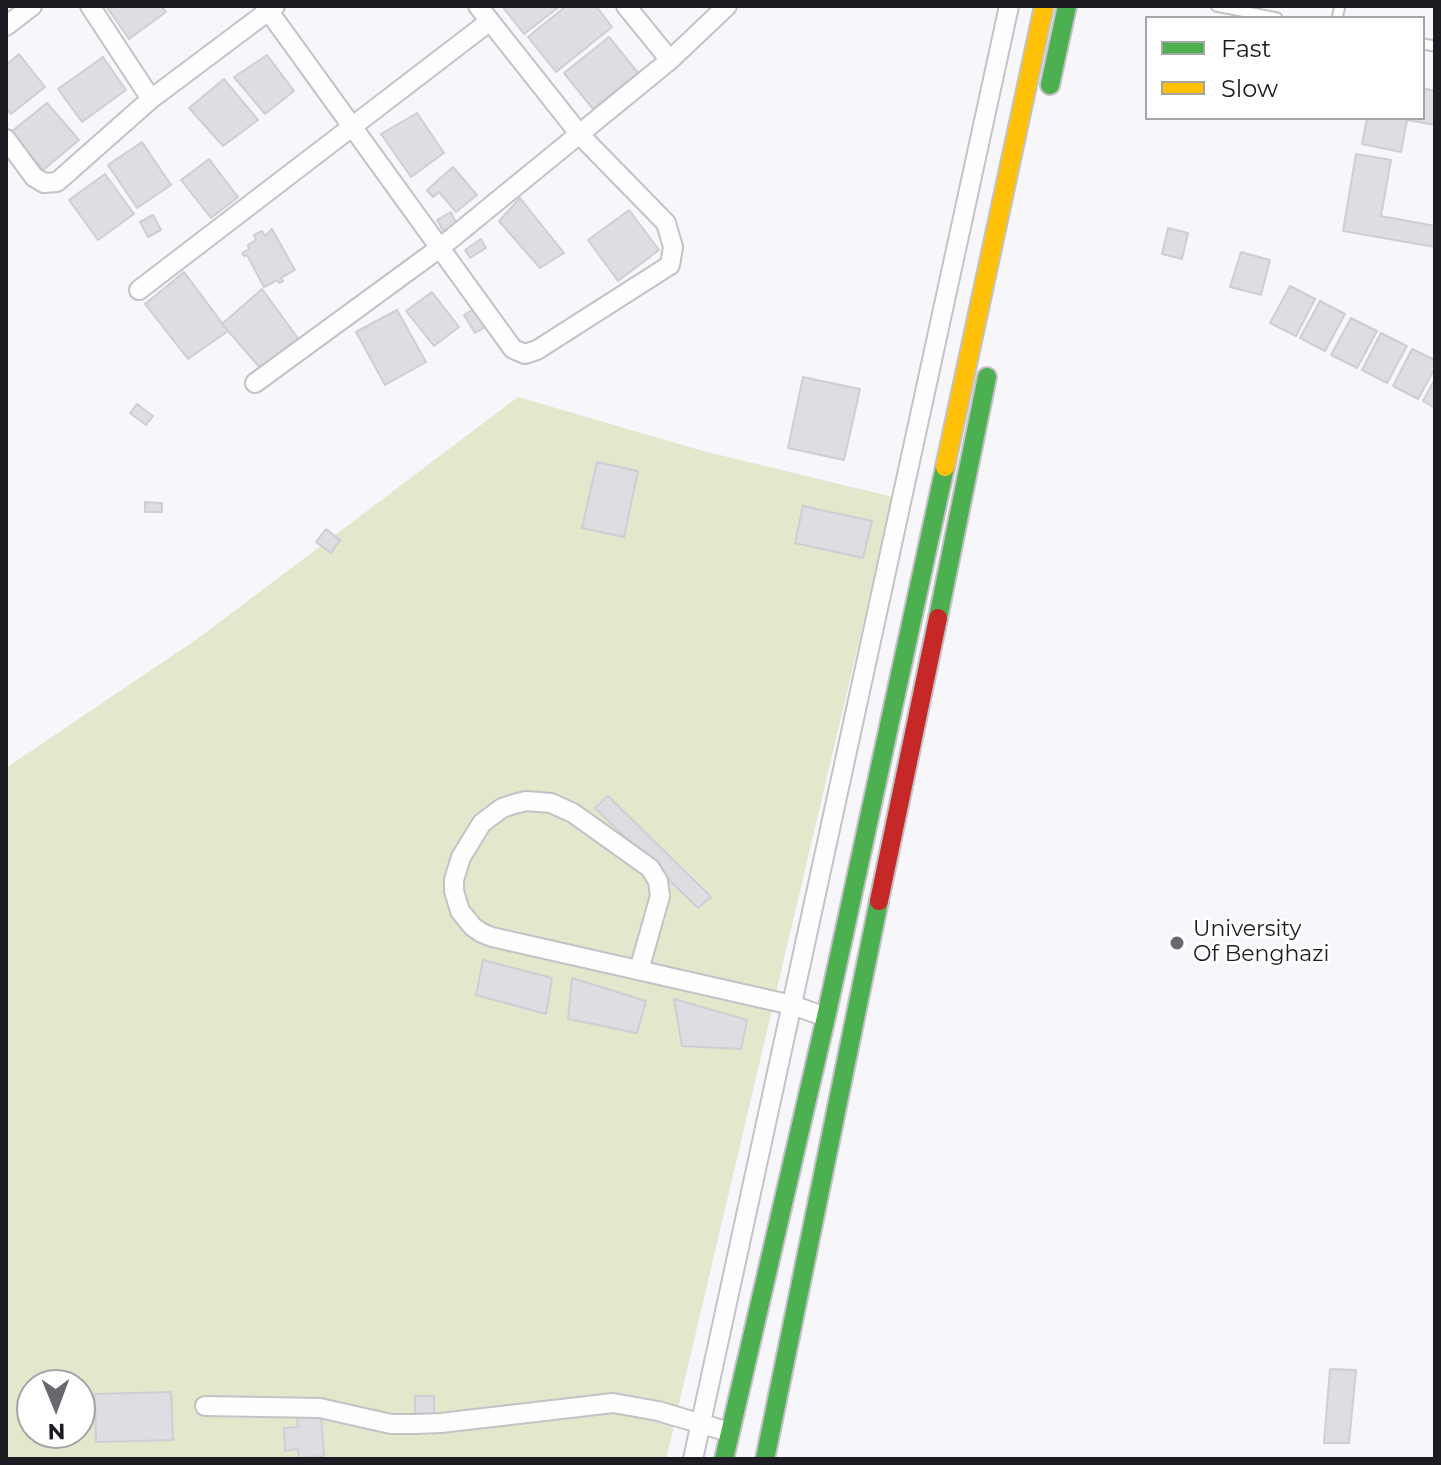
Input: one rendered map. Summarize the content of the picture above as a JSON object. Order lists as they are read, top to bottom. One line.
{"places":["University Of Benghazi"],"legend":["Fast","Slow"],"north":"bottom"}
